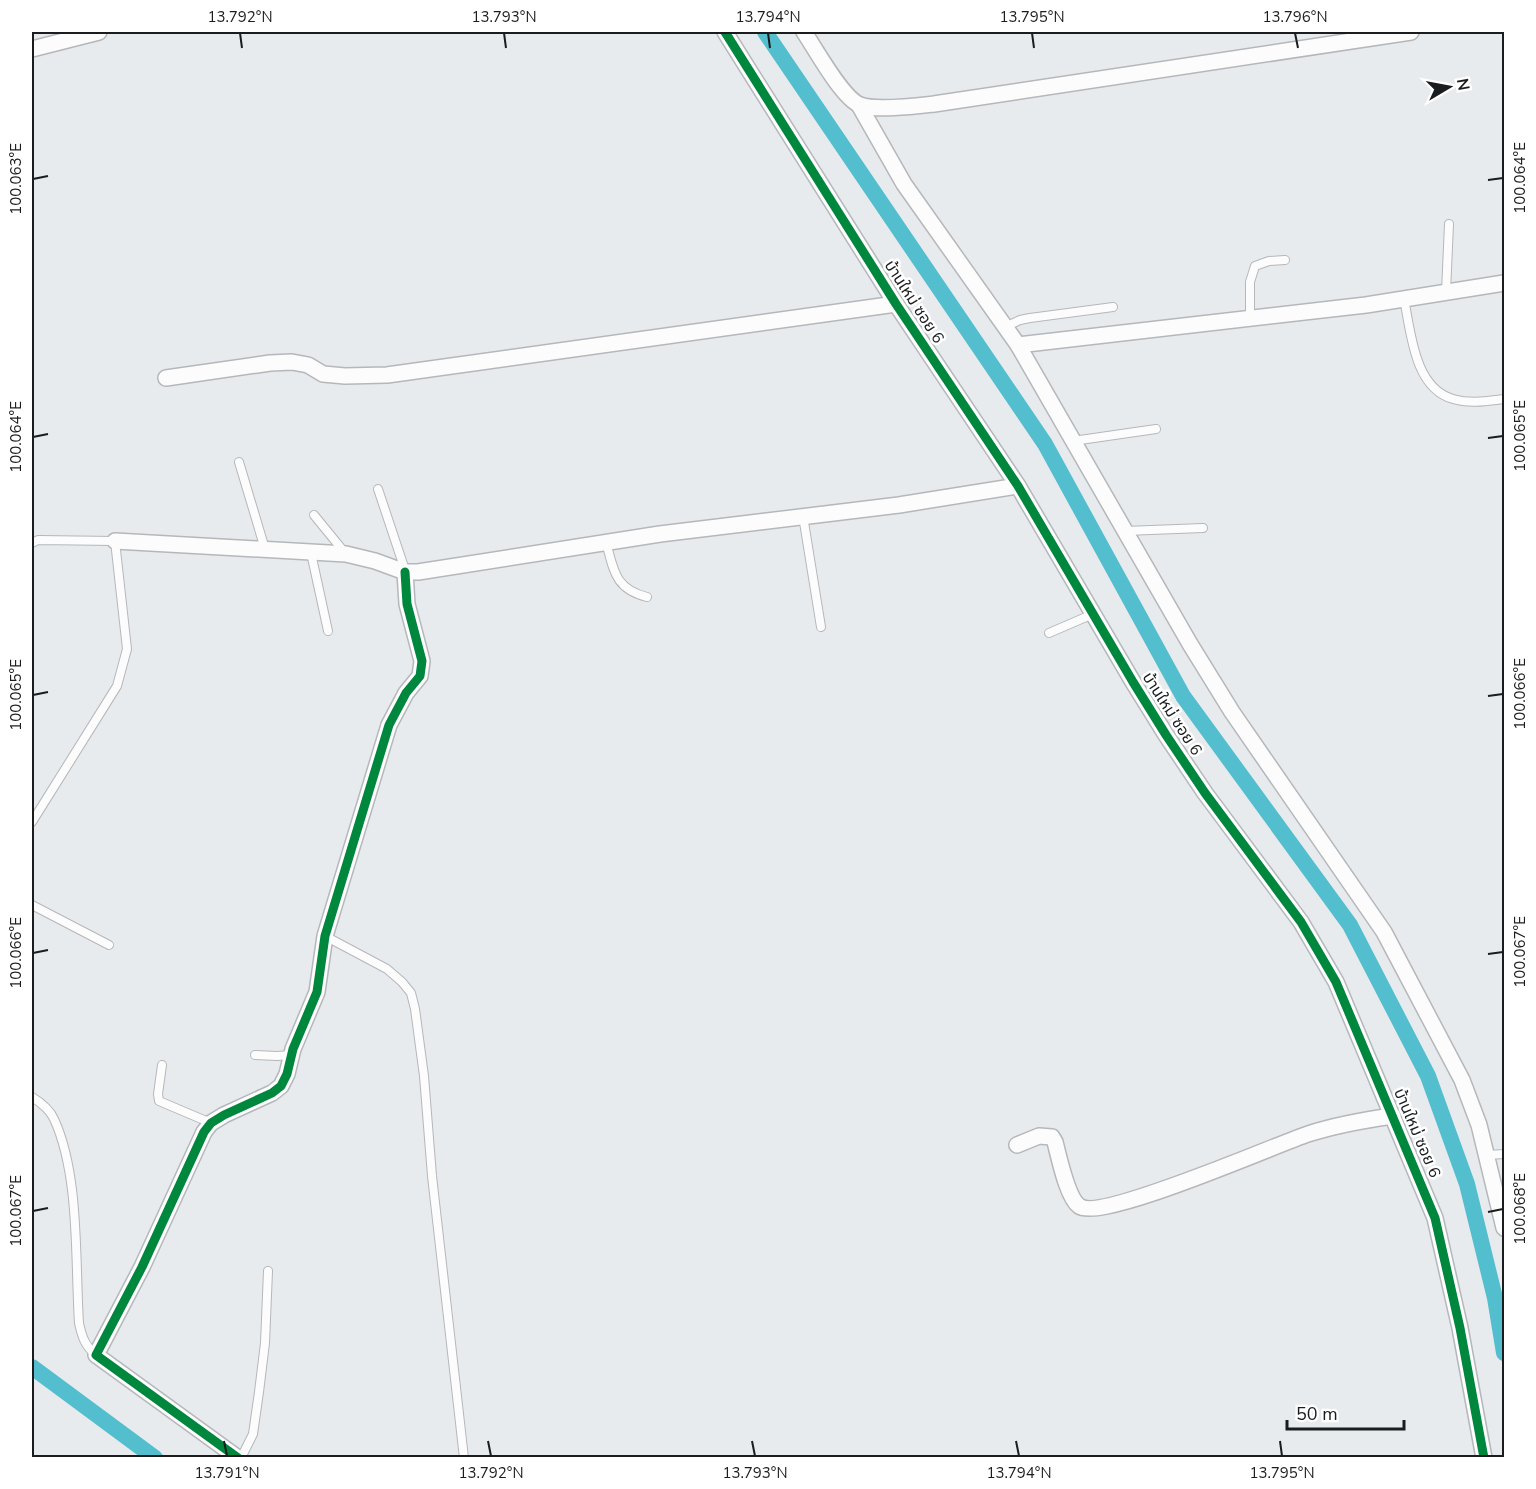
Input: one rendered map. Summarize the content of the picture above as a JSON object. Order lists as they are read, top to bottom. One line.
{"streets":{"street":["บ้านใหม่ ซอย 6"]},"scale_bar":"50 m","north":"right","coordinates":["13.792°N","13.793°N","13.794°N","13.795°N","13.796°N","100.064°E","100.063°E","100.065°E","100.066°E","100.067°E","100.068°E","13.791°N"]}
